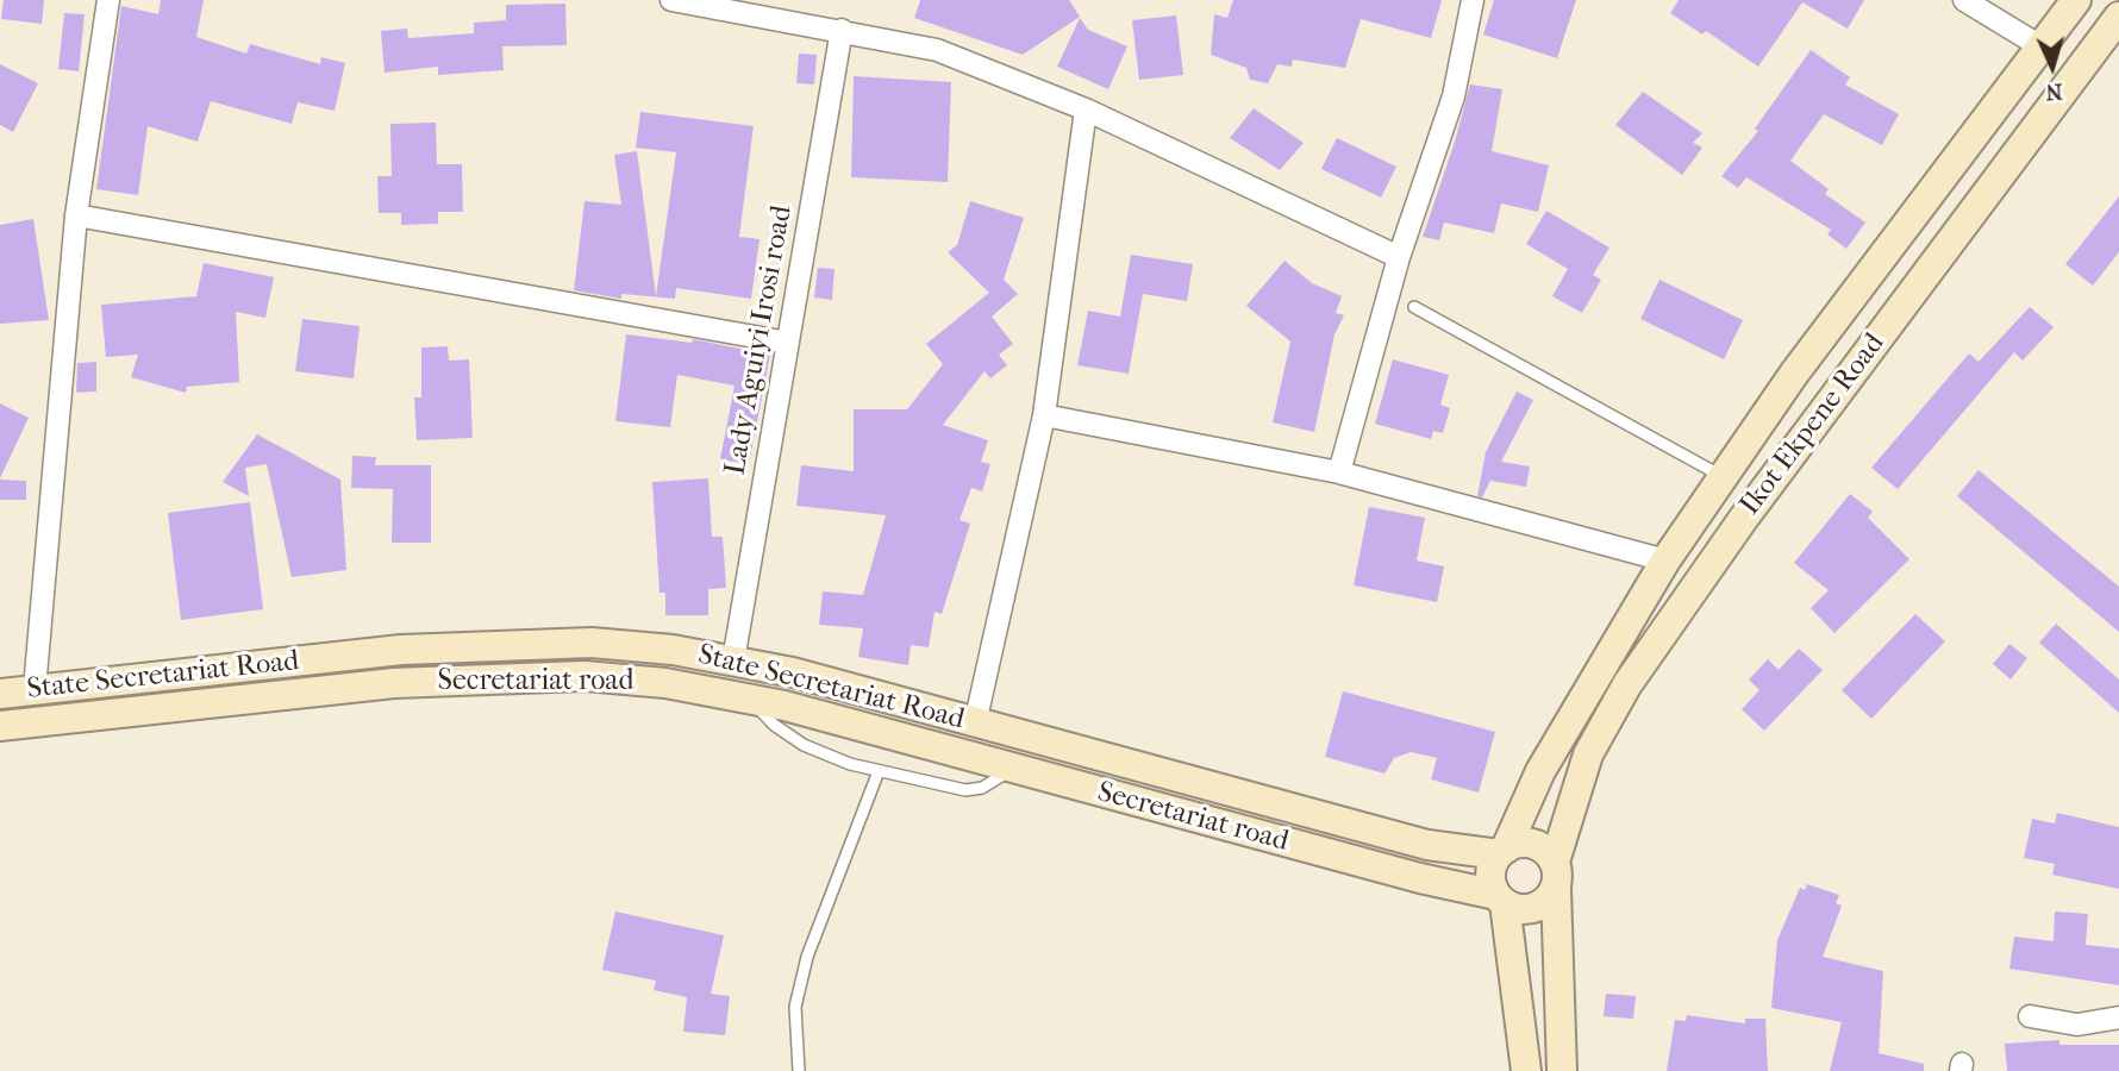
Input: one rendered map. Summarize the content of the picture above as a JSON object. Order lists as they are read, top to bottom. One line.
{"streets":{"street":["Lady Aguiyi Irosi road","Ikot Ekpene Road","State Secretariat Road","Secretariat road"]},"crossings":[["Lady Aguiyi Irosi road","State Secretariat Road"],["Ikot Ekpene Road","State Secretariat Road"],["Ikot Ekpene Road","Secretariat road"],["State Secretariat Road","Secretariat road"]],"north":"bottom"}
